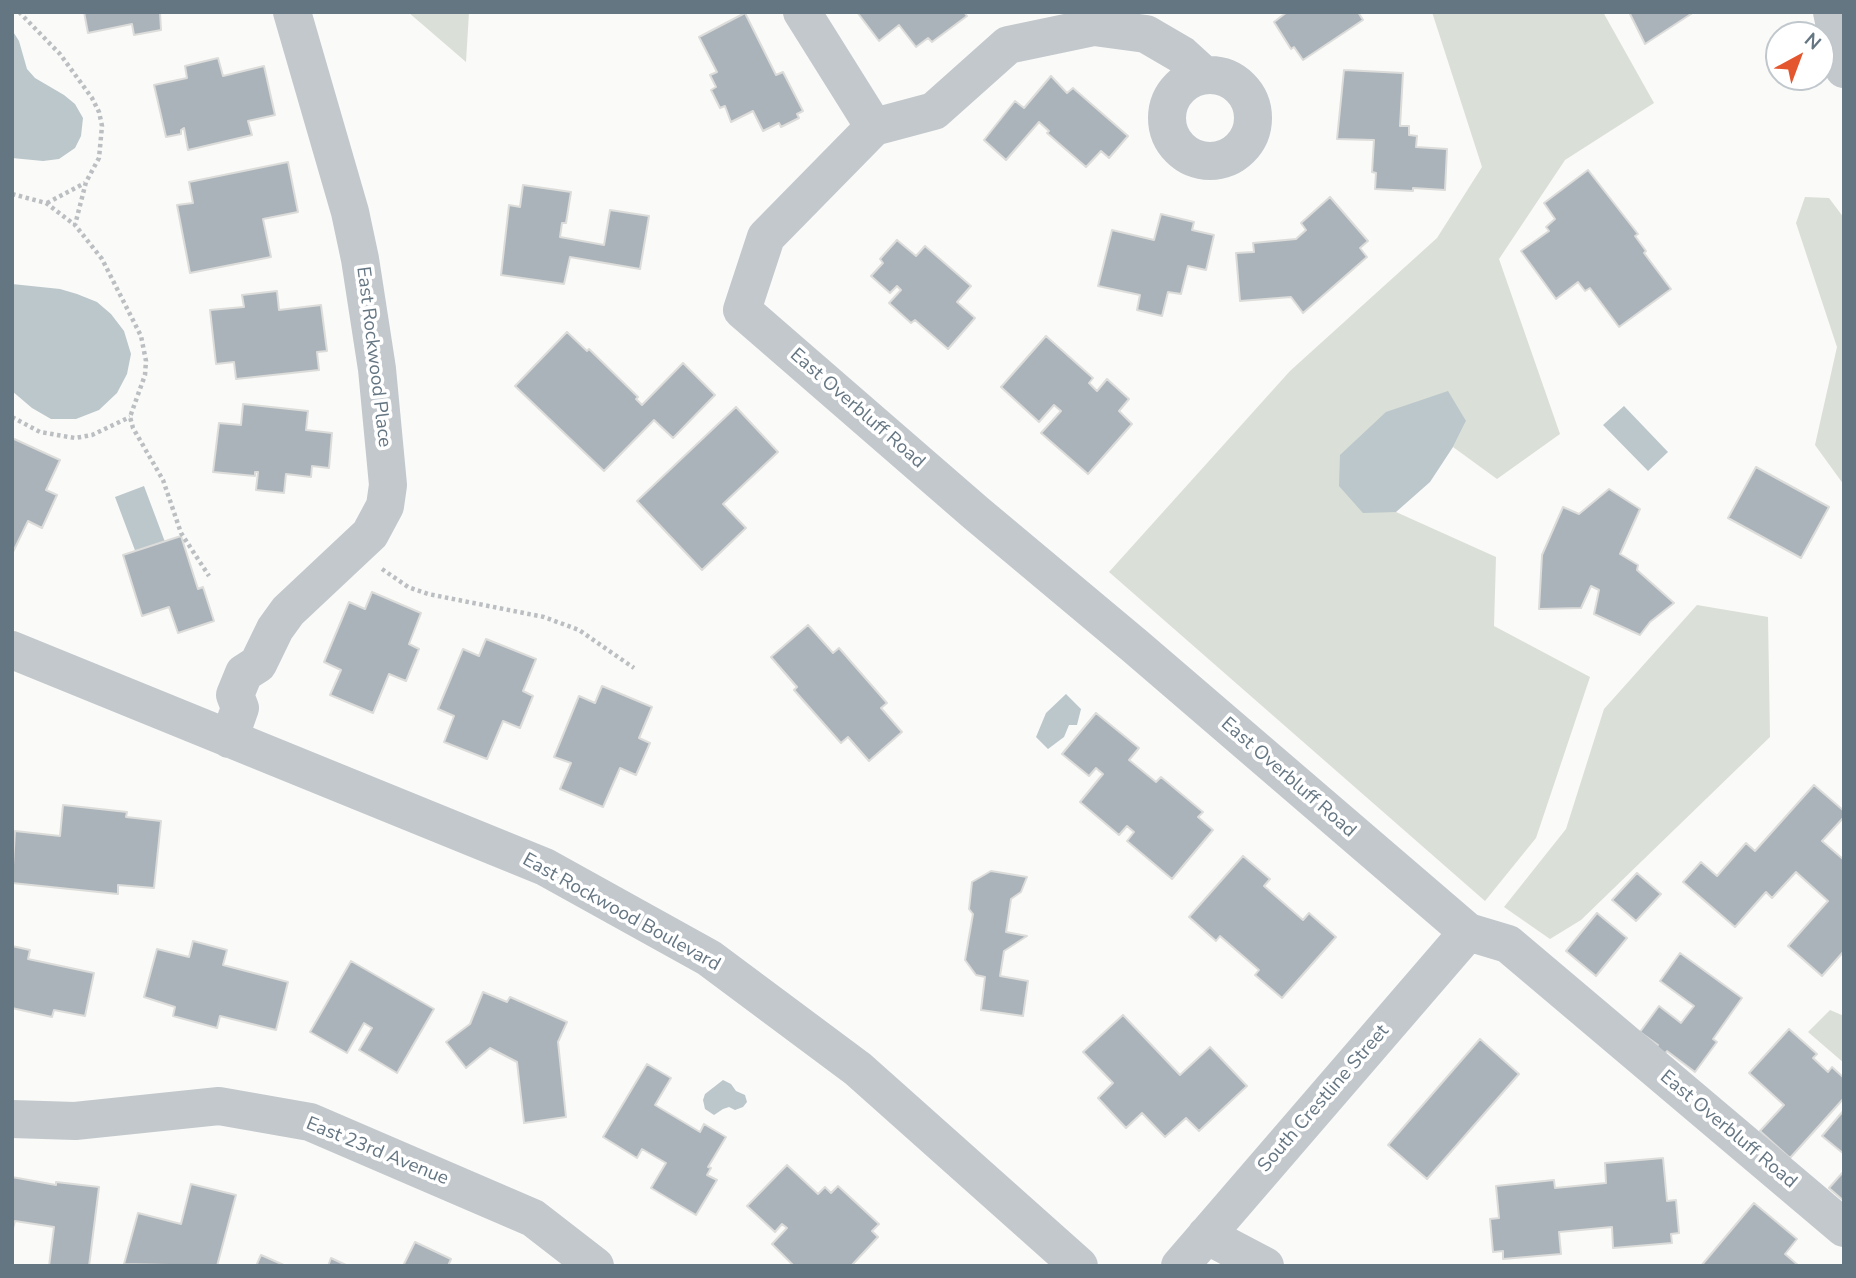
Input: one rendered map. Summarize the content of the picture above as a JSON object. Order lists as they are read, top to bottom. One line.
{"streets":{"street":["East Rockwood Place","East Overbluff Road","East Rockwood Boulevard","South Crestline Street","East 23rd Avenue"]},"crossings":[["East Rockwood Place","East Rockwood Boulevard"],["East Overbluff Road","South Crestline Street"]],"north":"top right"}
